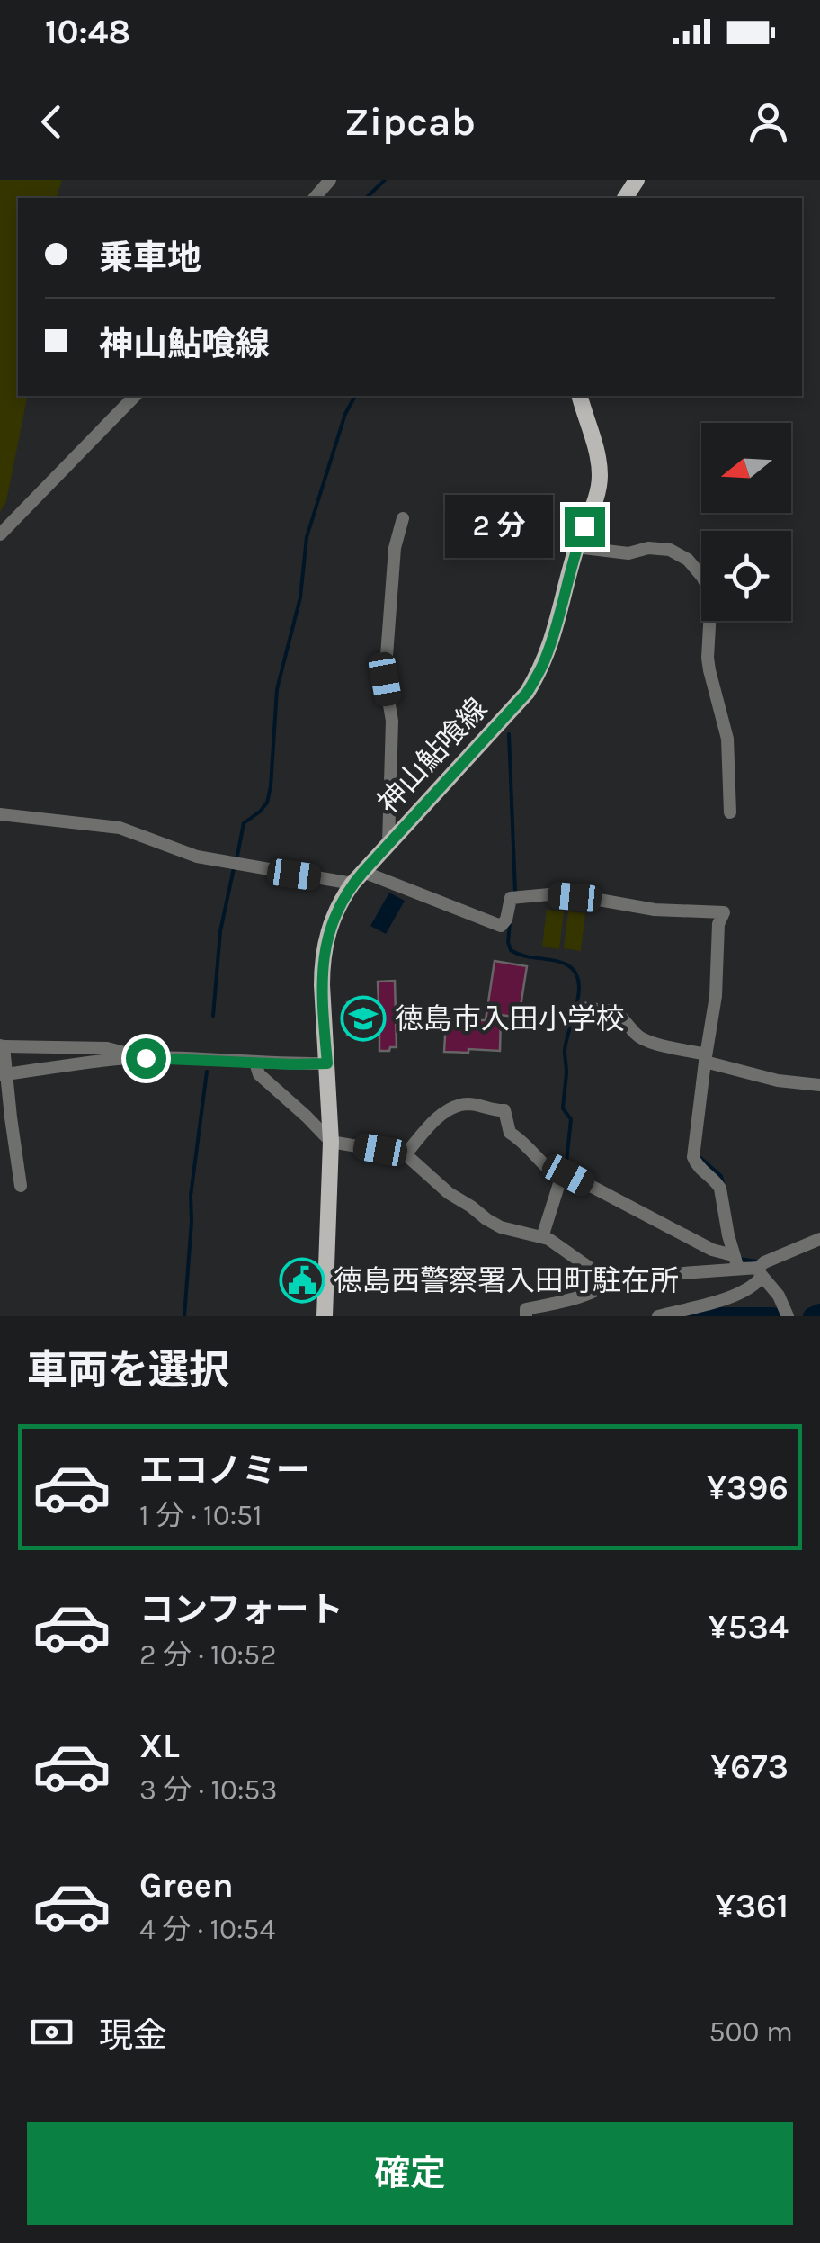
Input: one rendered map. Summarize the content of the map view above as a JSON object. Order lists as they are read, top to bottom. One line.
{"streets":{"main road":["神山鮎喰線"]},"places":{"school or university":["徳島市入田小学校"],"public building":["徳島西警察署入田町駐在所"]},"north":"left","page":{"status":"10:48","header":"Zipcab","banner":["乗車地","神山鮎喰線"],"bubble":"2 分","heading":"車両を選択","list":[{"name":"エコノミー","note":"1 分 · 10:51","value":"¥396"},{"name":"コンフォート","note":"2 分 · 10:52","value":"¥534"},{"name":"XL","note":"3 分 · 10:53","value":"¥673"},{"name":"Green","note":"4 分 · 10:54","value":"¥361"}],"pay":["現金","500 m"],"buttons":"確定"}}
